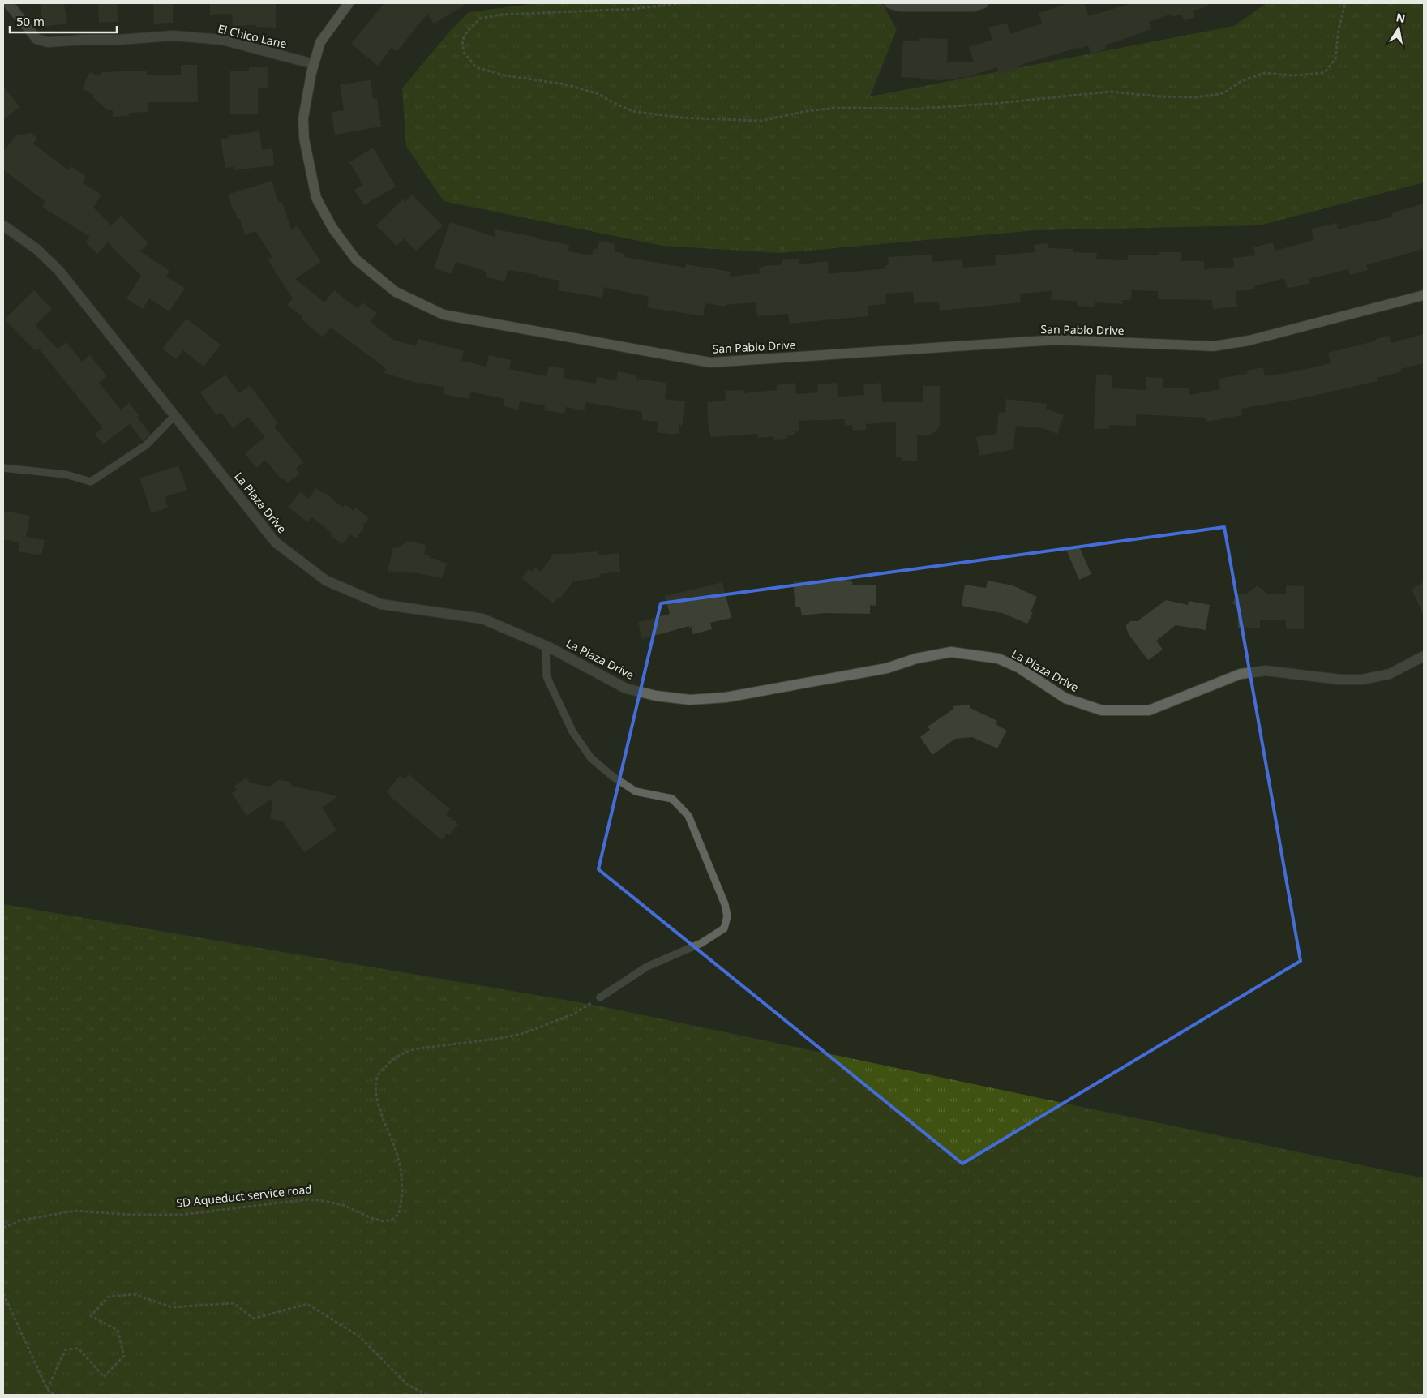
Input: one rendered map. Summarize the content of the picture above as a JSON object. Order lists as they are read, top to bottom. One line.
{"streets":{"street":["El Chico Lane","San Pablo Drive","La Plaza Drive"],"path":["SD Aqueduct service road"]},"crossings":[["El Chico Lane","San Pablo Drive"]],"scale_bar":"50 m","north":"top"}
